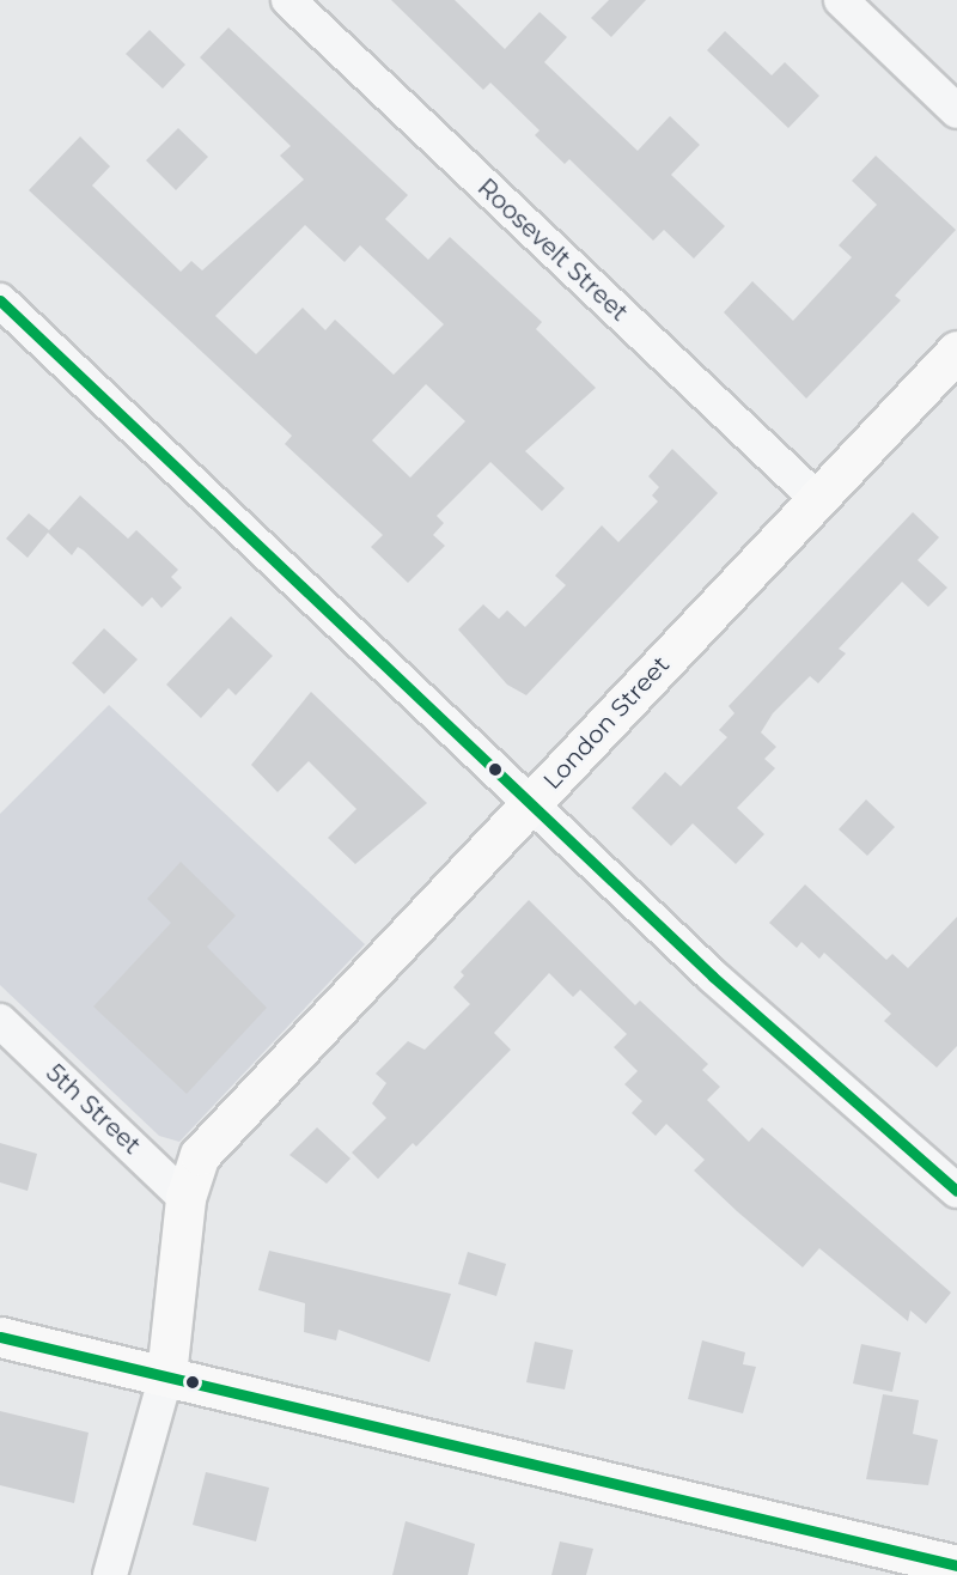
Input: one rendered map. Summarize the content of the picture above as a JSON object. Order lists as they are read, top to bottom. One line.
{"streets":{"street":["Roosevelt Street","London Street","5th Street"]},"crossings":[["Roosevelt Street","London Street"],["London Street","5th Street"]]}
